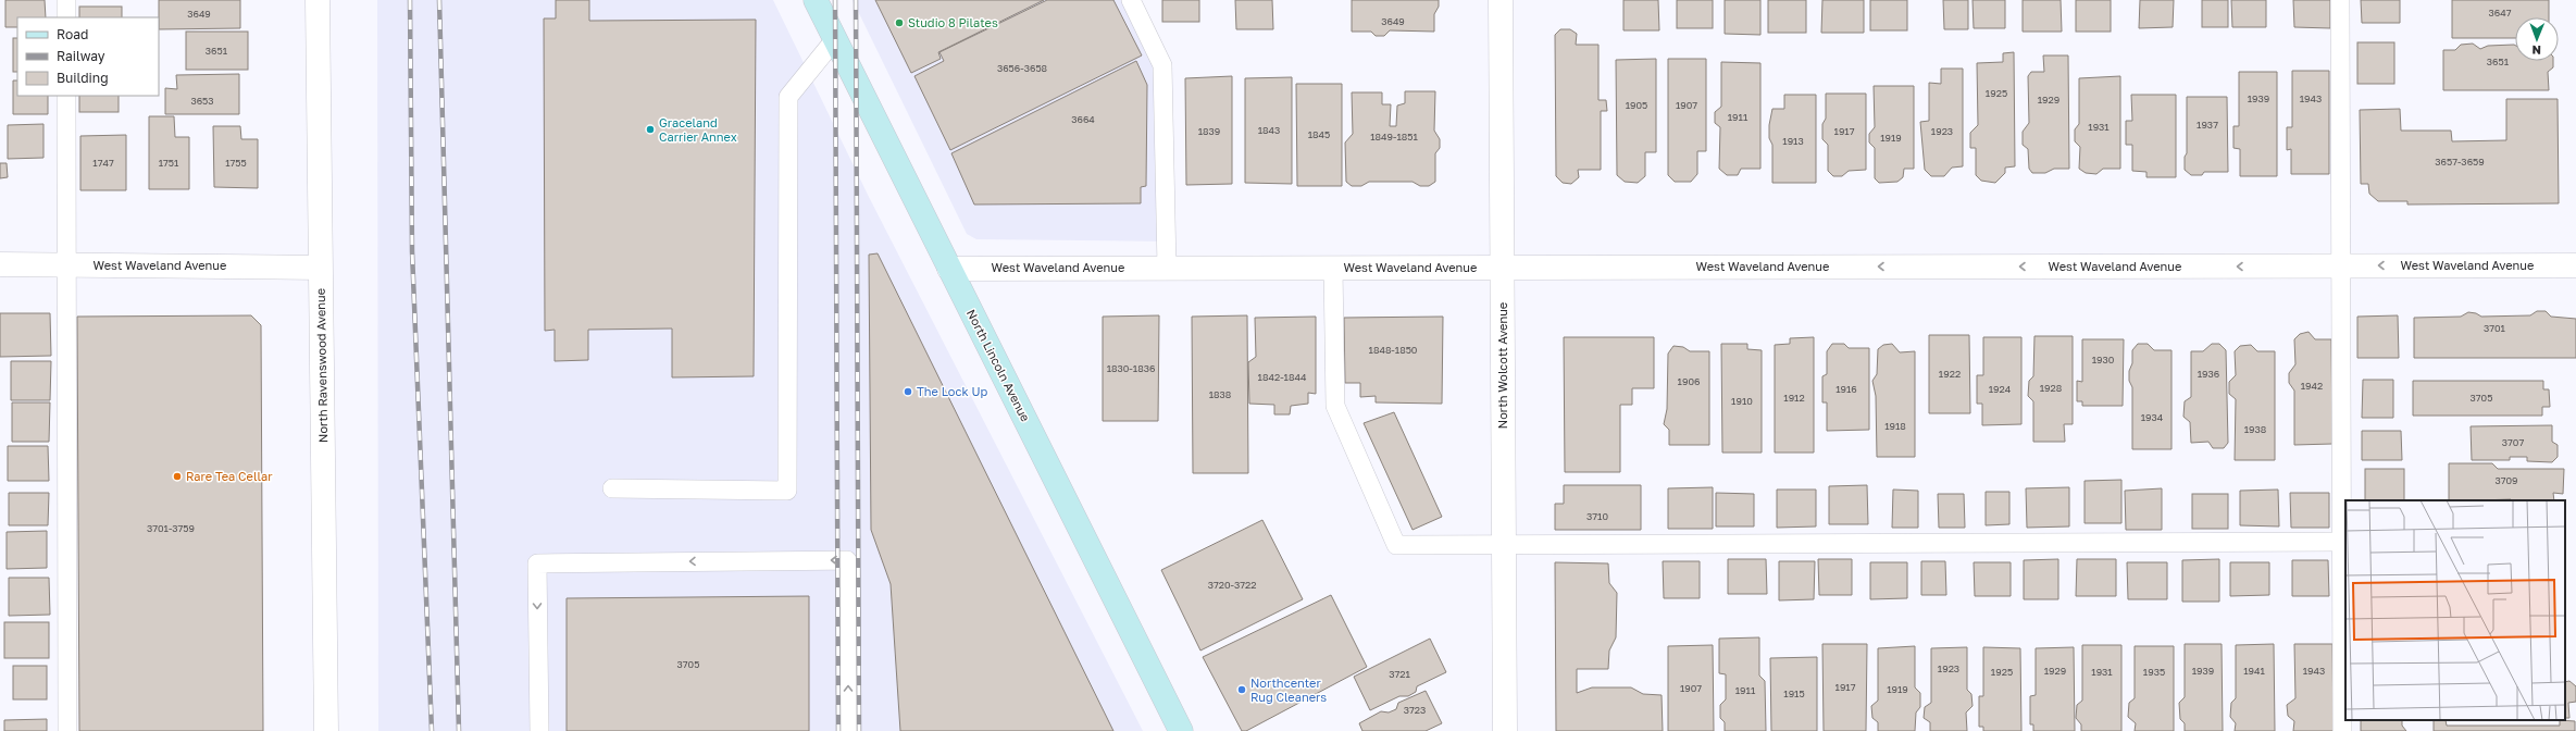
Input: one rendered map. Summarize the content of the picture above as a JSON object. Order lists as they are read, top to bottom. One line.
{"streets":{"main road":["North Lincoln Avenue"],"street":["West Waveland Avenue","North Ravenswood Avenue","North Wolcott Avenue"]},"crossings":[["West Waveland Avenue","North Ravenswood Avenue"],["West Waveland Avenue","North Lincoln Avenue"],["West Waveland Avenue","North Wolcott Avenue"]],"one_way":["West Waveland Avenue"],"places":["Studio 8 Pilates","Graceland Carrier Annex","The Lock Up","Rare Tea Cellar","Northcenter Rug Cleaners"],"house_numbers":["3647","3649","3649","3651","3651","3656-3658","1925","1939","1943","1929","3653","1905","1907","1911","3664","1937","1931","1843","1839","1917","1923","1845","1849-1851","1919","1913","3657-3659","1747","1751","1755","3701","1848-1850","1930","1830-1836","1922","1936","1842-1844","1906","1942","1928","1916","1924","1838","1912","3705","1910","1934","1918","1938","3707","3709","3710","3701-3759","3720-3722","3705","1923","1929","1939","1941","1943","1925","1931","1935","3721","1917","1907","1919","1911","1915","3723"],"legend":["Road","Railway","Building"],"north":"bottom"}
